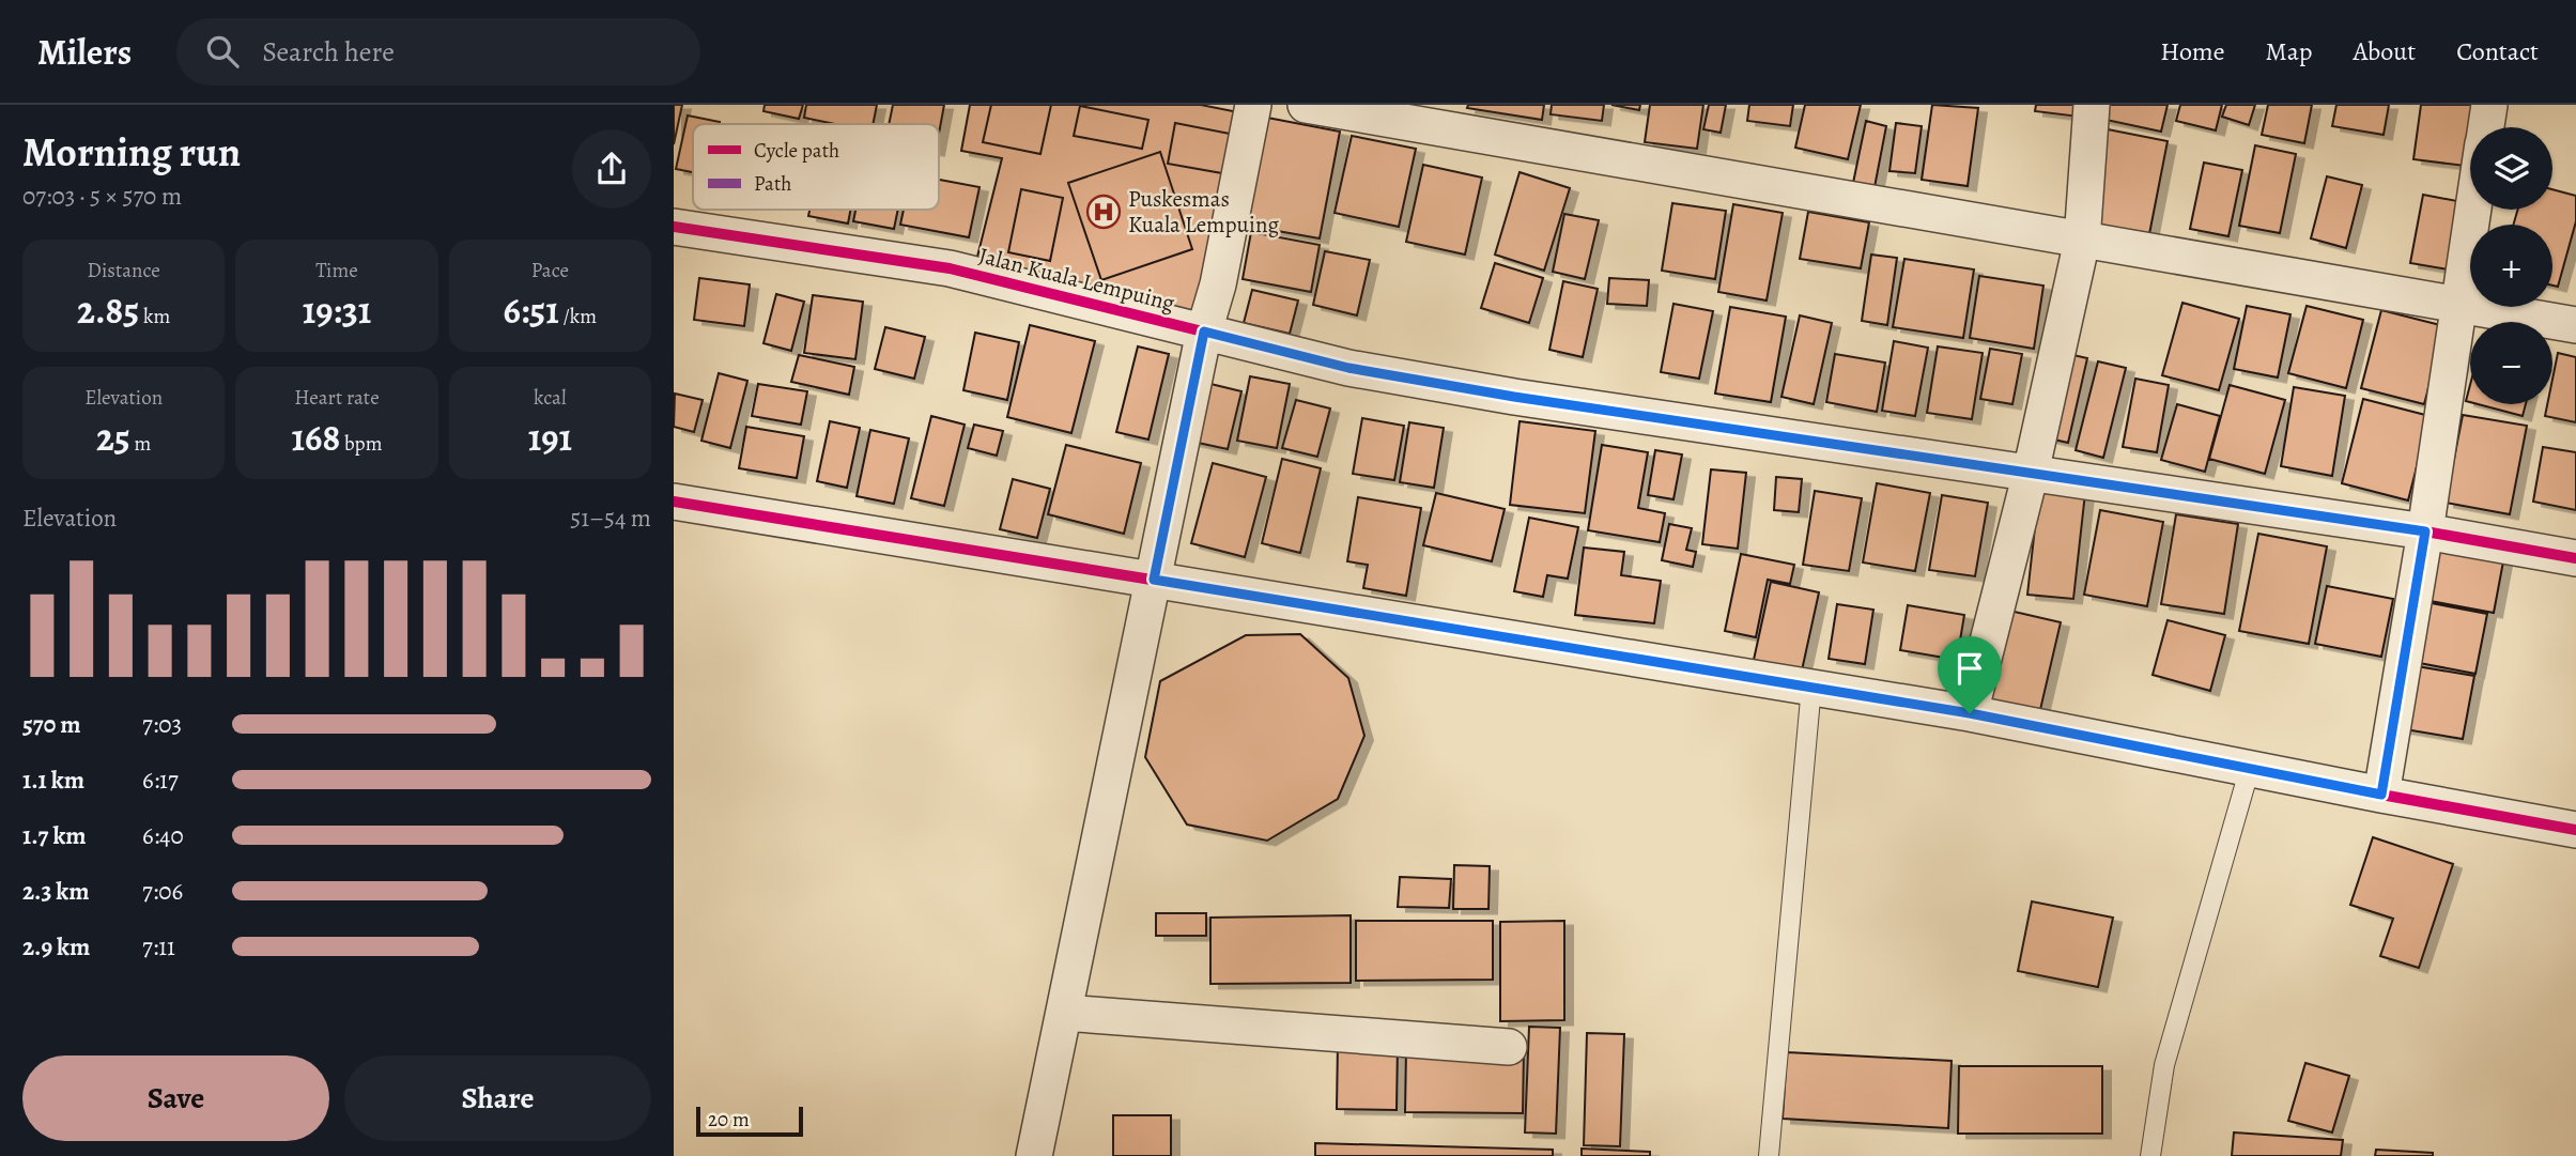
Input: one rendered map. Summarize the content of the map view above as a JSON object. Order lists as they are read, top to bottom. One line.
{"streets":{"street":["Jalan Kuala Lempuing"]},"places":{"hospital":["Puskesmas Kuala Lempuing"]},"legend":["Cycle path","Path"],"scale_bar":"20 m","page":{"header":"Milers","search":"Search here","nav":["Home","Map","About","Contact"],"heading":["Morning run","07:03 · 5 × 570 m"],"map_buttons":["+","−"],"stats":[["Distance","2.85 km"],["Time","19:31"],["Pace","6:51 /km"],["Elevation","25 m"],["Heart rate","168 bpm"],["kcal","191"]],"chart":["Elevation","51–54 m"],"list":[{"name":"570 m","note":"7:03"},{"name":"1.1 km","note":"6:17"},{"name":"1.7 km","note":"6:40"},{"name":"2.3 km","note":"7:06"},{"name":"2.9 km","note":"7:11"}],"buttons":["Save","Share"],"scale":"20 m"}}
